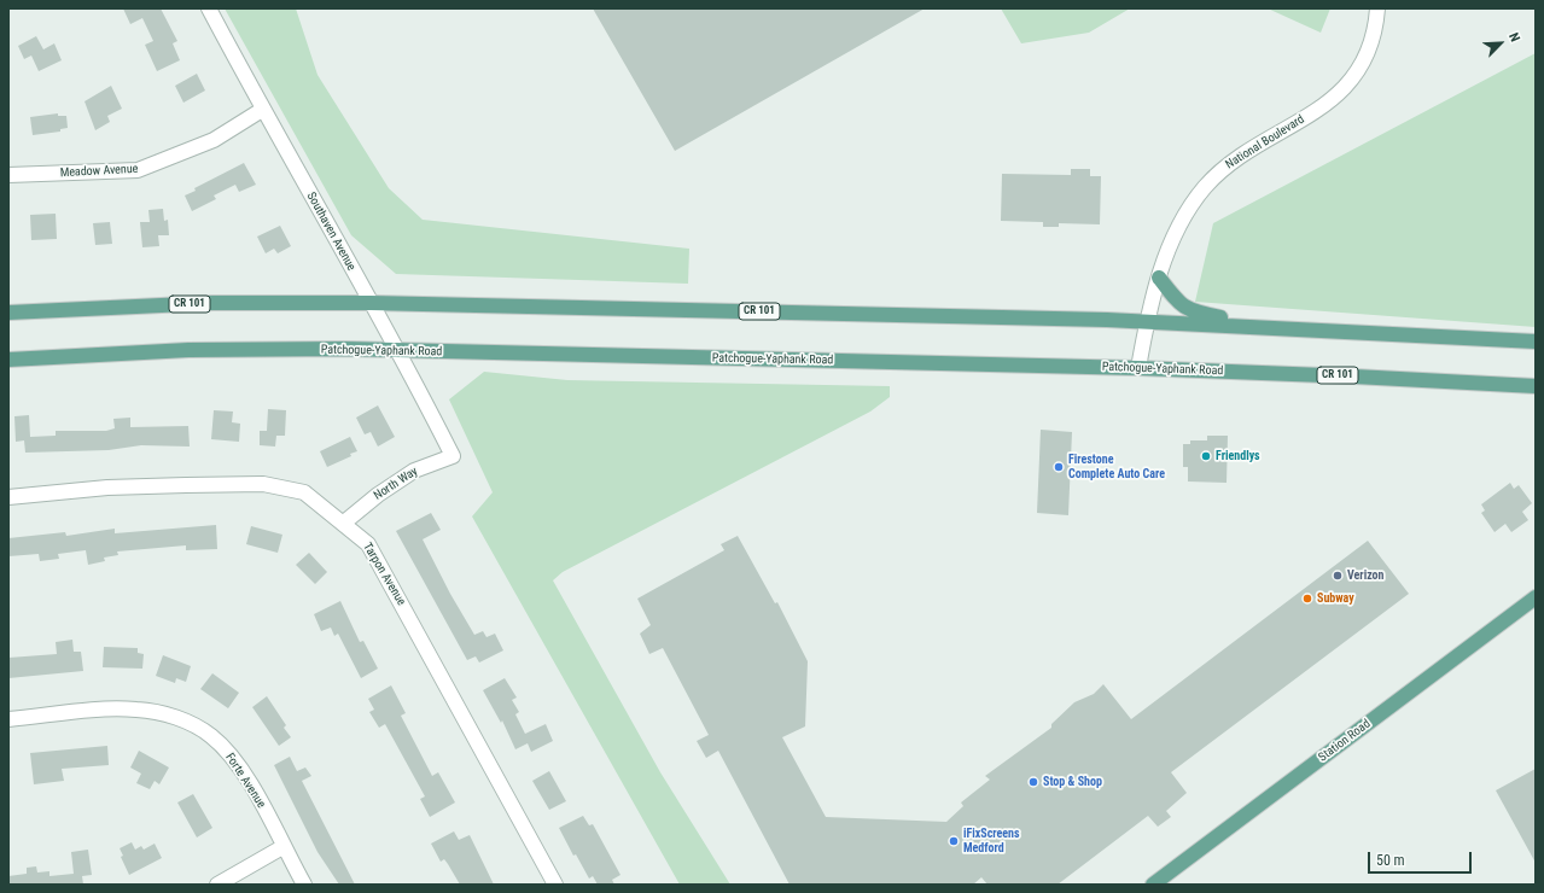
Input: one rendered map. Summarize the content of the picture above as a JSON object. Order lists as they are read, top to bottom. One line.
{"streets":{"main road":["CR 101","Patchogue-Yaphank Road","Station Road"],"street":["National Boulevard","Meadow Avenue","Southaven Avenue","North Way","Tarpon Avenue","Forte Avenue"]},"crossings":[["National Boulevard","CR 101"],["National Boulevard","Patchogue-Yaphank Road"],["Meadow Avenue","Southaven Avenue"],["Southaven Avenue","CR 101"],["Southaven Avenue","Patchogue-Yaphank Road"],["Southaven Avenue","North Way"],["North Way","Tarpon Avenue"]],"places":["Friendlys","Firestone Complete Auto Care","Verizon","Subway","Stop & Shop","iFixScreens Medford"],"scale_bar":"50 m","north":"top right"}
